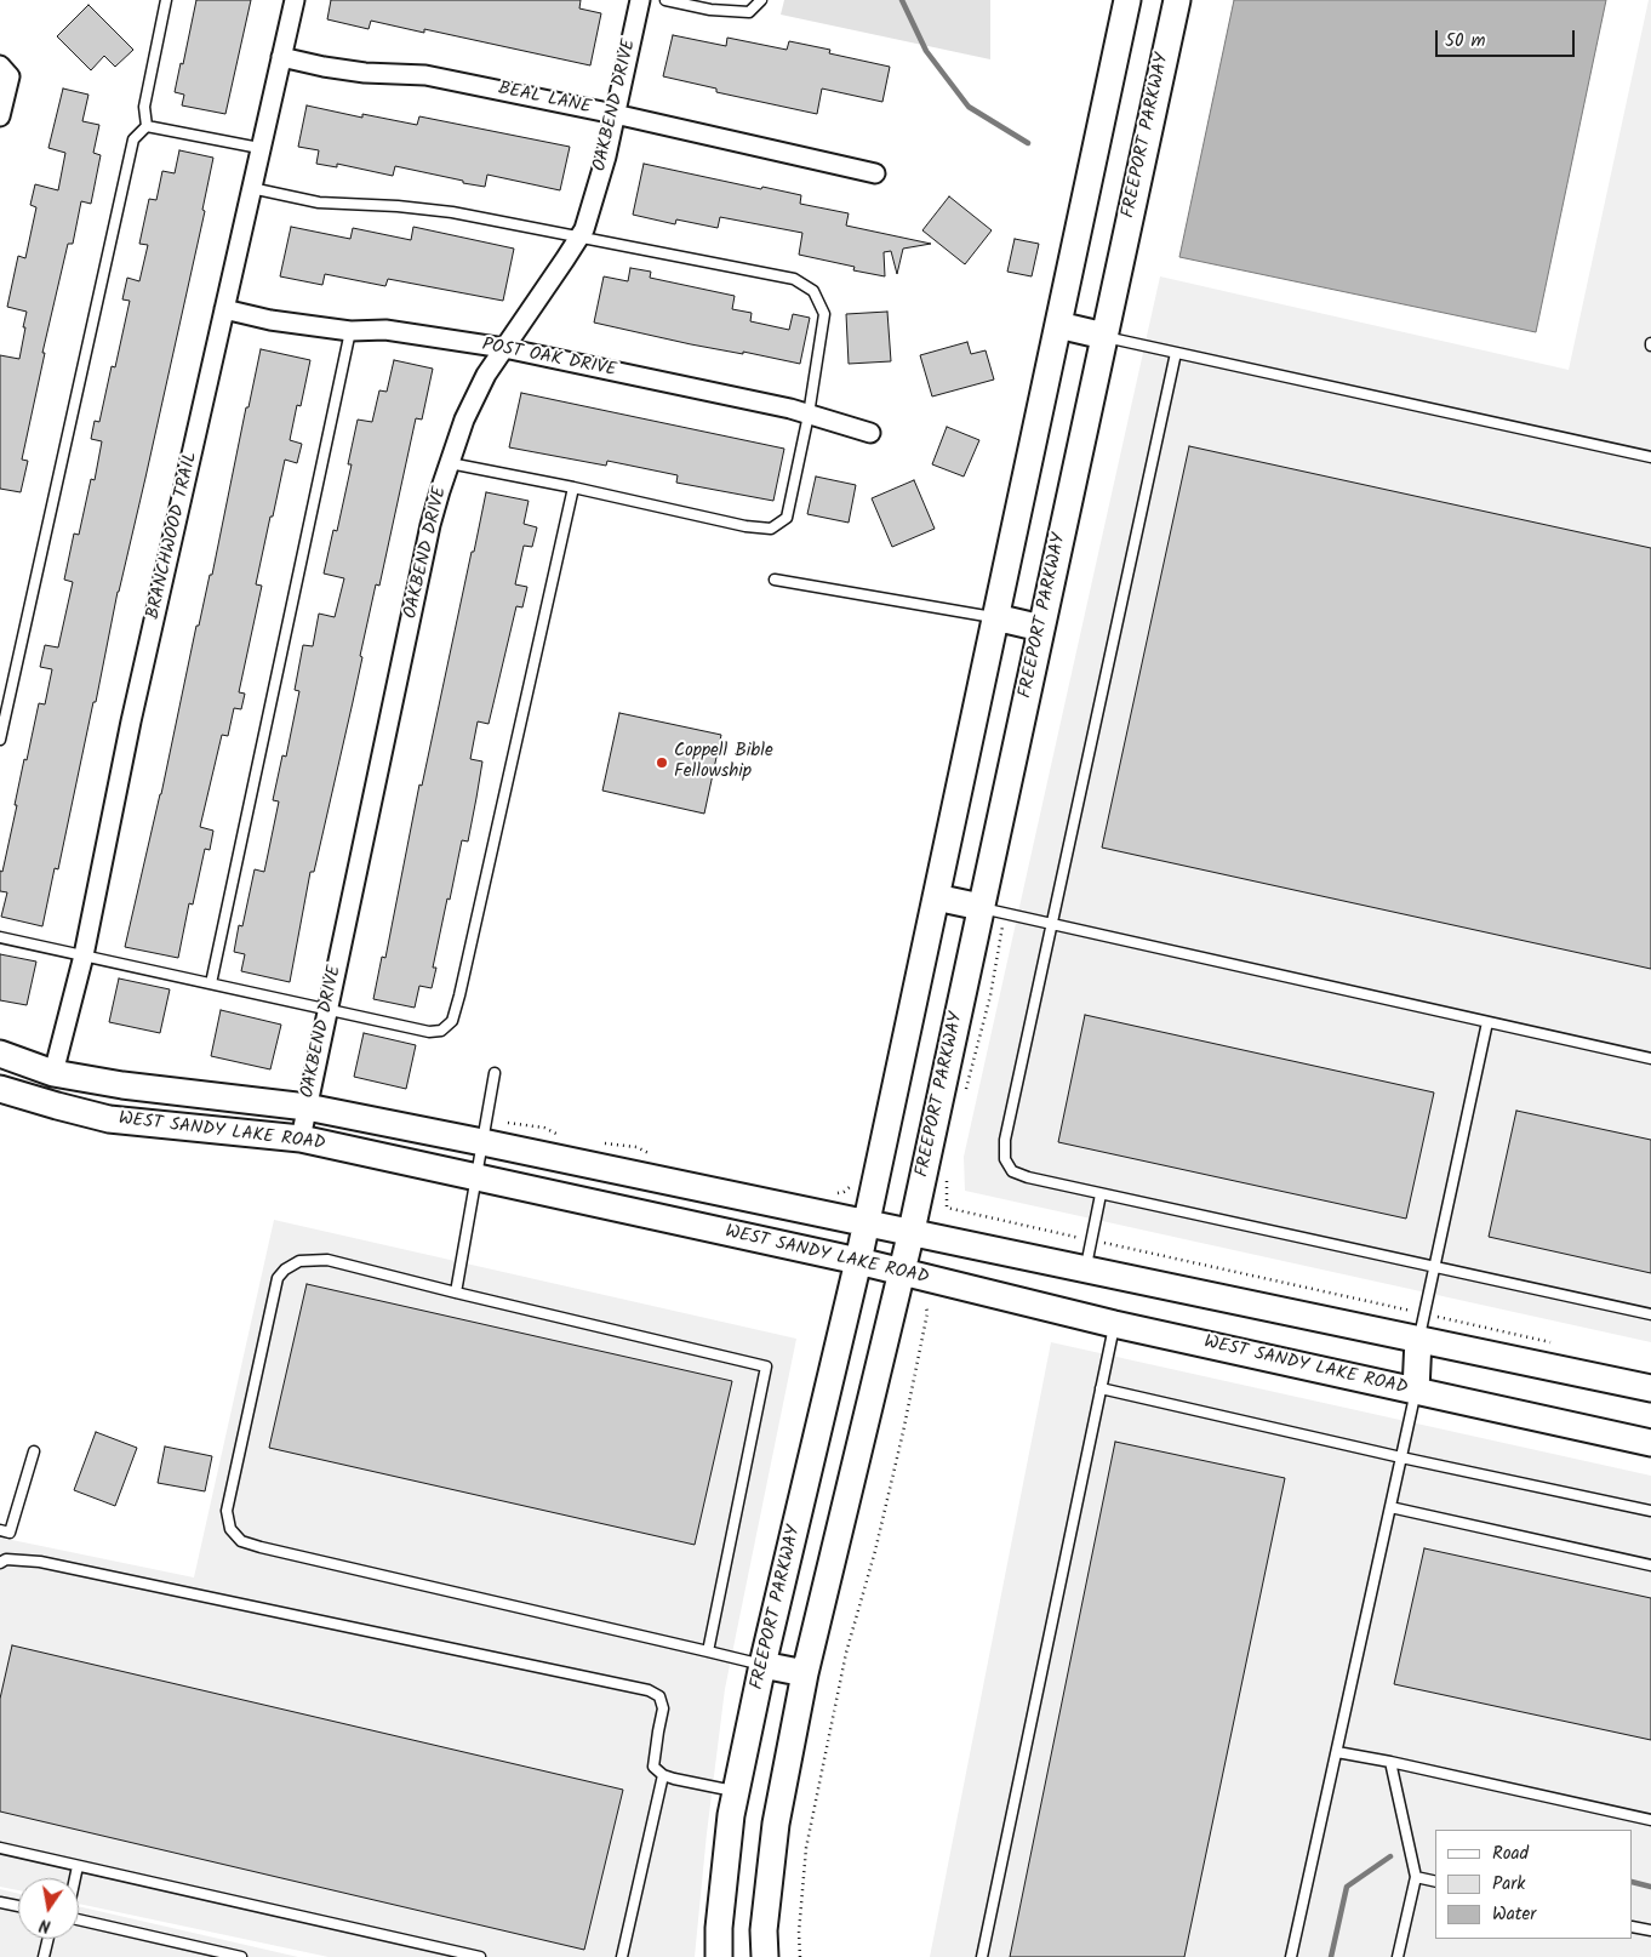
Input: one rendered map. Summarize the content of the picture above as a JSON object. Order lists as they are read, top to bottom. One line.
{"streets":{"main road":["FREEPORT PARKWAY","WEST SANDY LAKE ROAD"],"street":["BEAL LANE","OAKBEND DRIVE","POST OAK DRIVE","BRANCHWOOD TRAIL"]},"crossings":[["BEAL LANE","OAKBEND DRIVE"],["BEAL LANE","BRANCHWOOD TRAIL"],["OAKBEND DRIVE","POST OAK DRIVE"],["OAKBEND DRIVE","WEST SANDY LAKE ROAD"],["FREEPORT PARKWAY","WEST SANDY LAKE ROAD"],["POST OAK DRIVE","BRANCHWOOD TRAIL"],["BRANCHWOOD TRAIL","WEST SANDY LAKE ROAD"]],"places":["Coppell Bible Fellowship"],"legend":["Road","Park","Water"],"scale_bar":"50 m","north":"bottom"}
